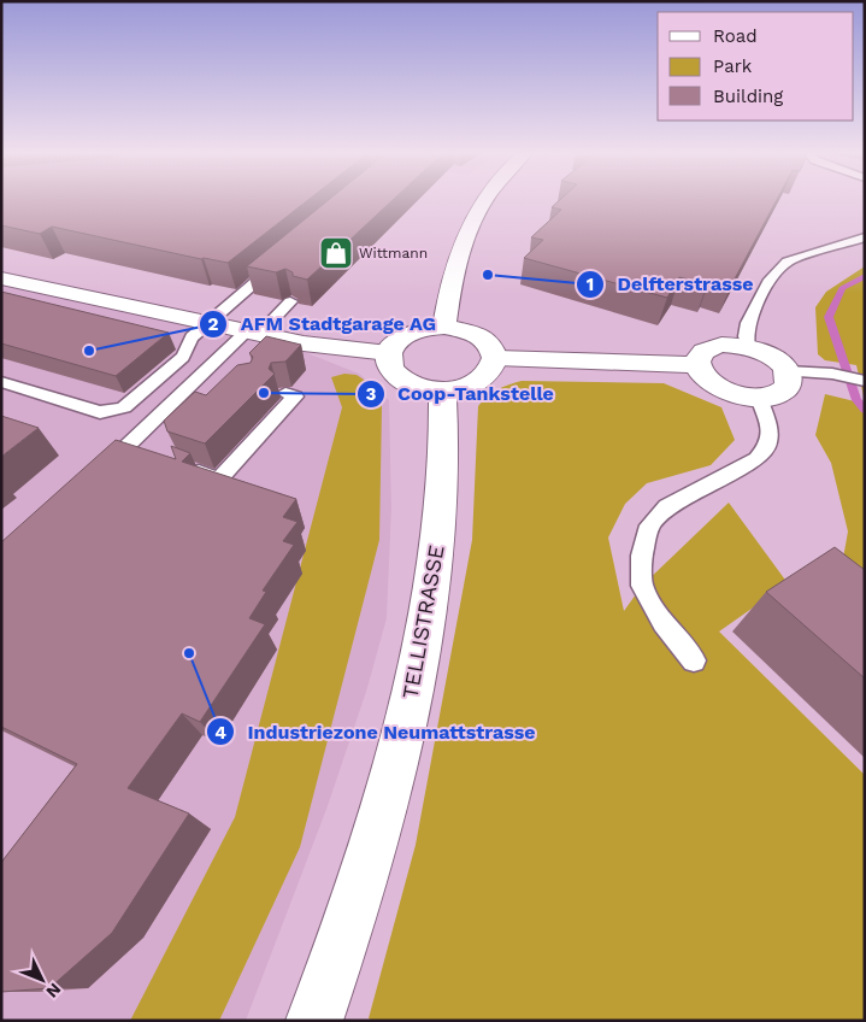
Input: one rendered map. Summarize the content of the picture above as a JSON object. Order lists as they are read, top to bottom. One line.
{"streets":{"main road":["TELLISTRASSE"]},"places":{"shop":["Wittmann"],"other":["Delfterstrasse","AFM Stadtgarage AG","Coop-Tankstelle","Industriezone Neumattstrasse"]},"legend":["Road","Park","Building"],"north":"bottom right"}
